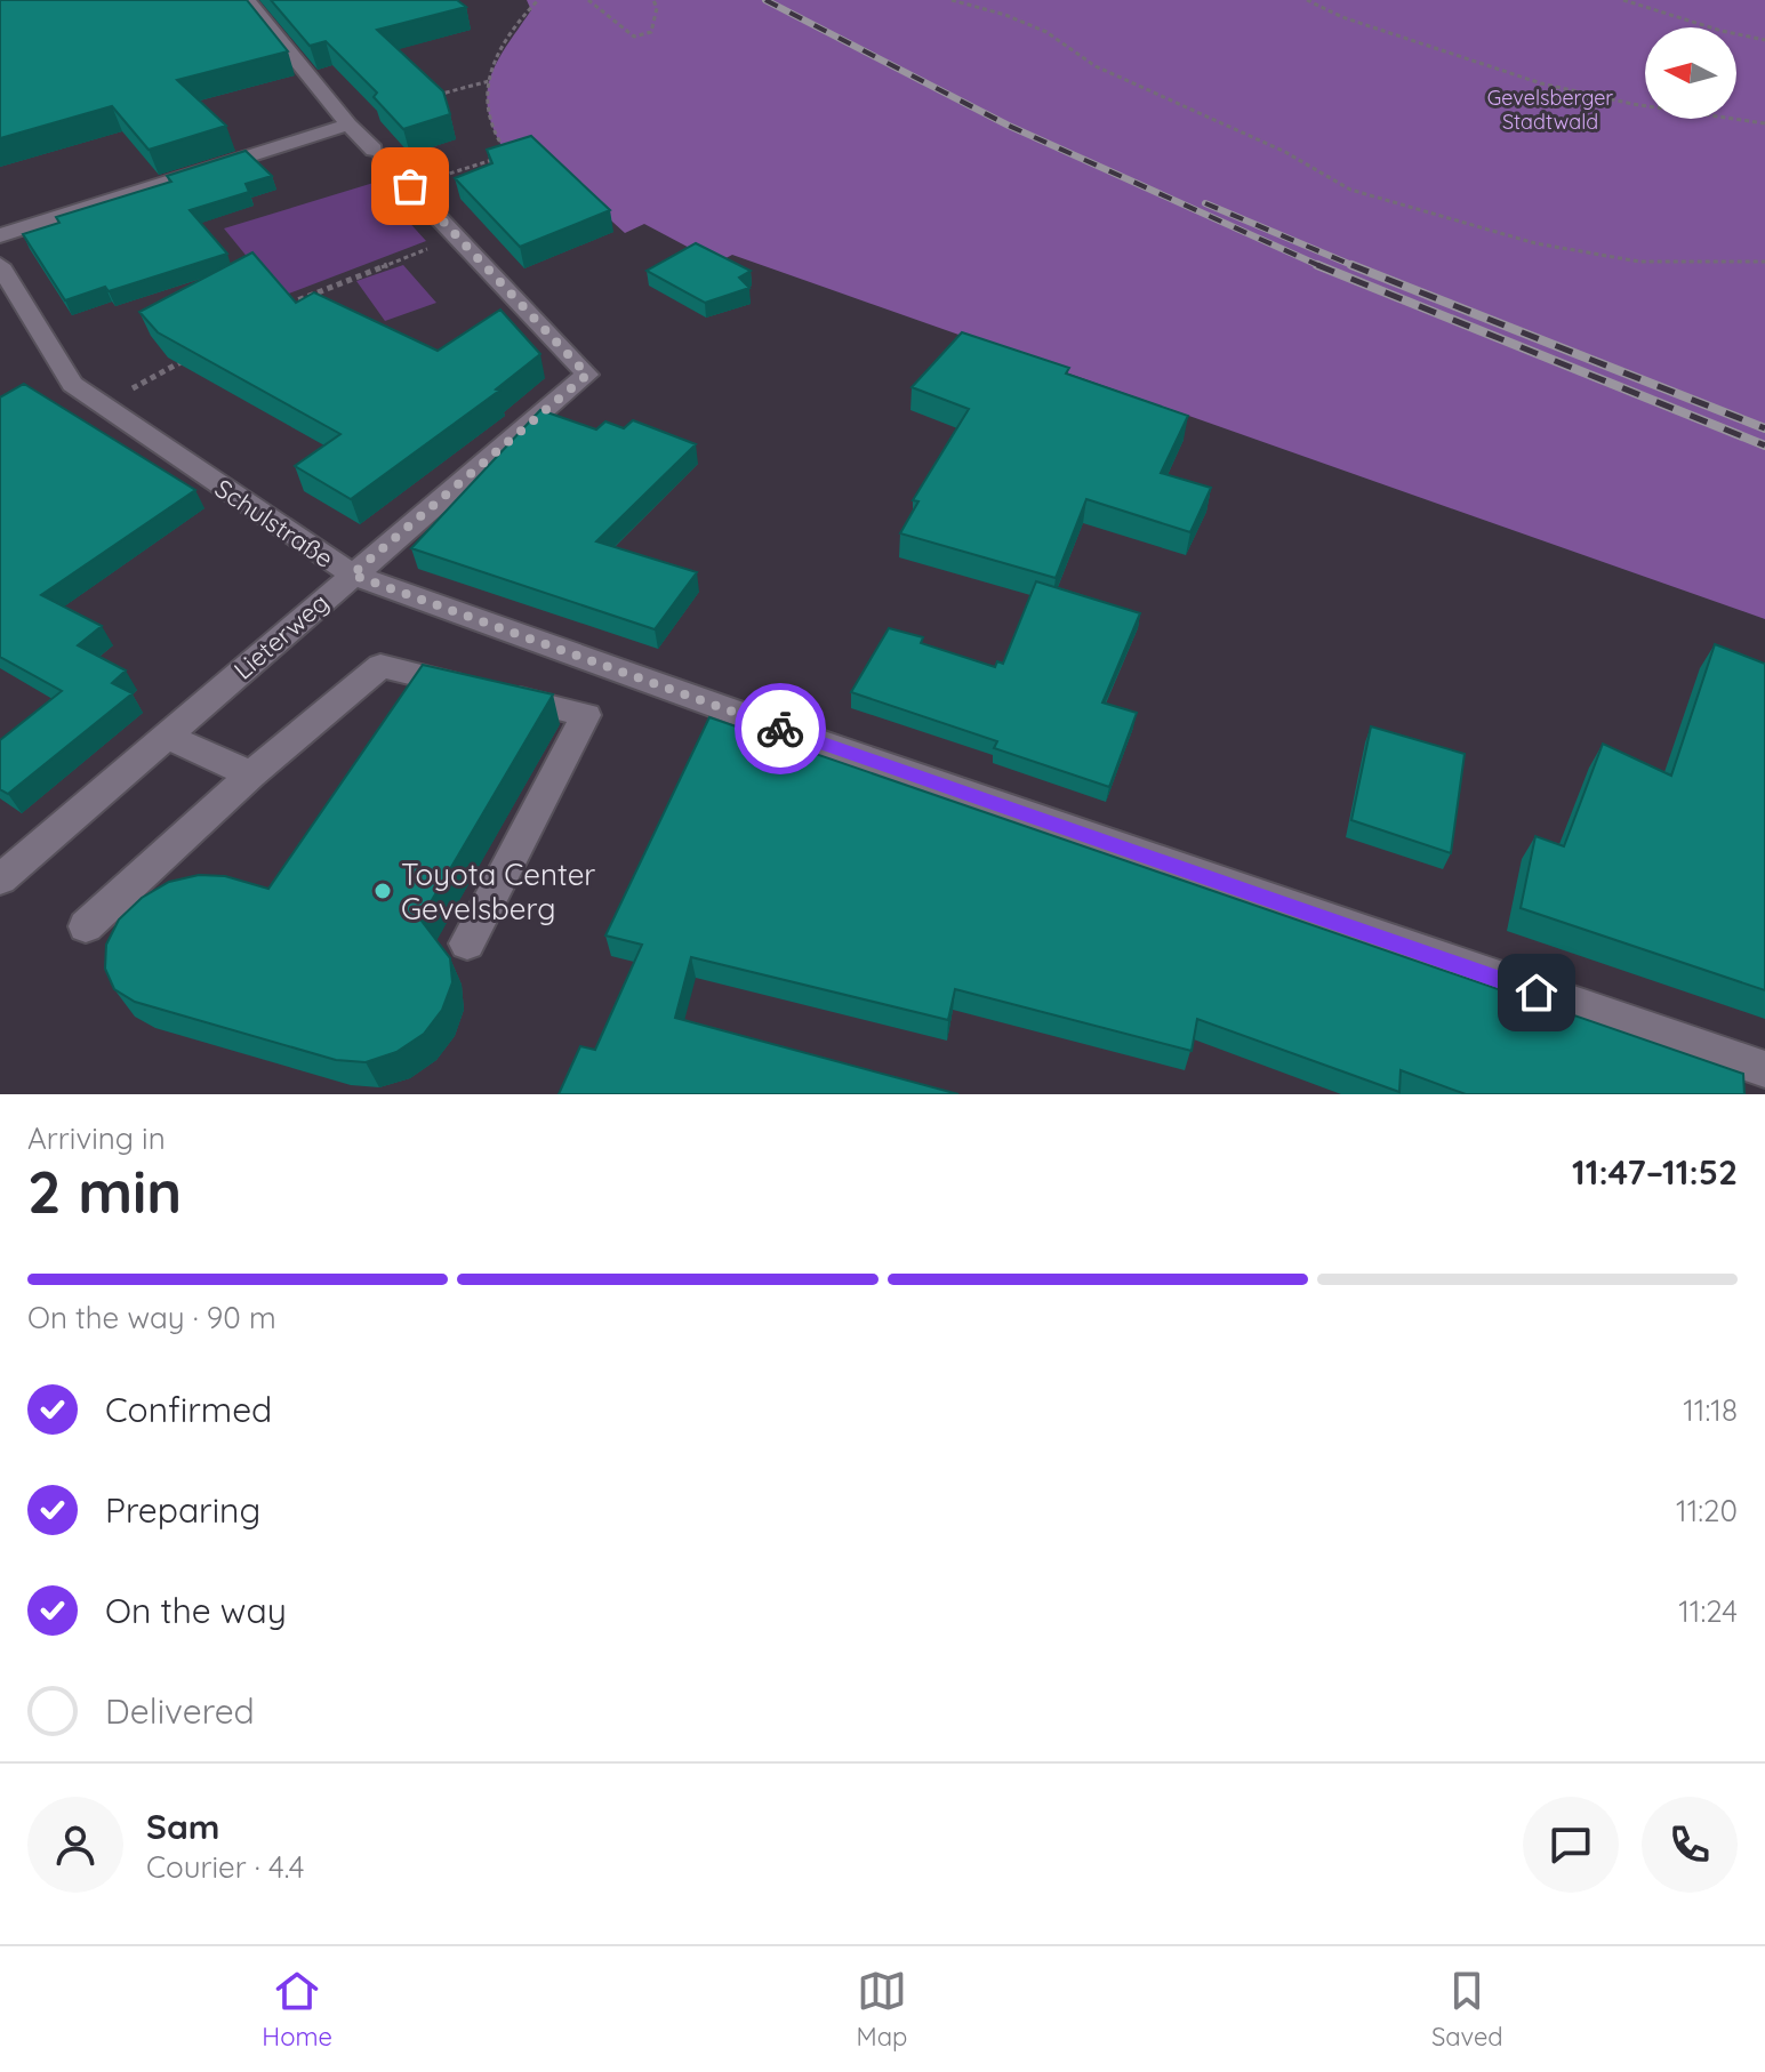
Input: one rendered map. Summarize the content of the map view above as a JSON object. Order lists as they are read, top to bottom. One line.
{"streets":{"street":["Schulstraße","Lieterweg"]},"crossings":[["Schulstraße","Lieterweg"]],"parks":["Gevelsberger Stadtwald"],"places":["Toyota Center Gevelsberg"],"north":"left","page":{"heading":["2 min","Arriving in","11:47–11:52"],"panel":["Sam","Courier · 4.4"],"bar":"On the way · 90 m","list":[["Confirmed","11:18"],["Preparing","11:20"],["On the way","11:24"],"Delivered"],"tabs":["Home","Map","Saved"]}}
